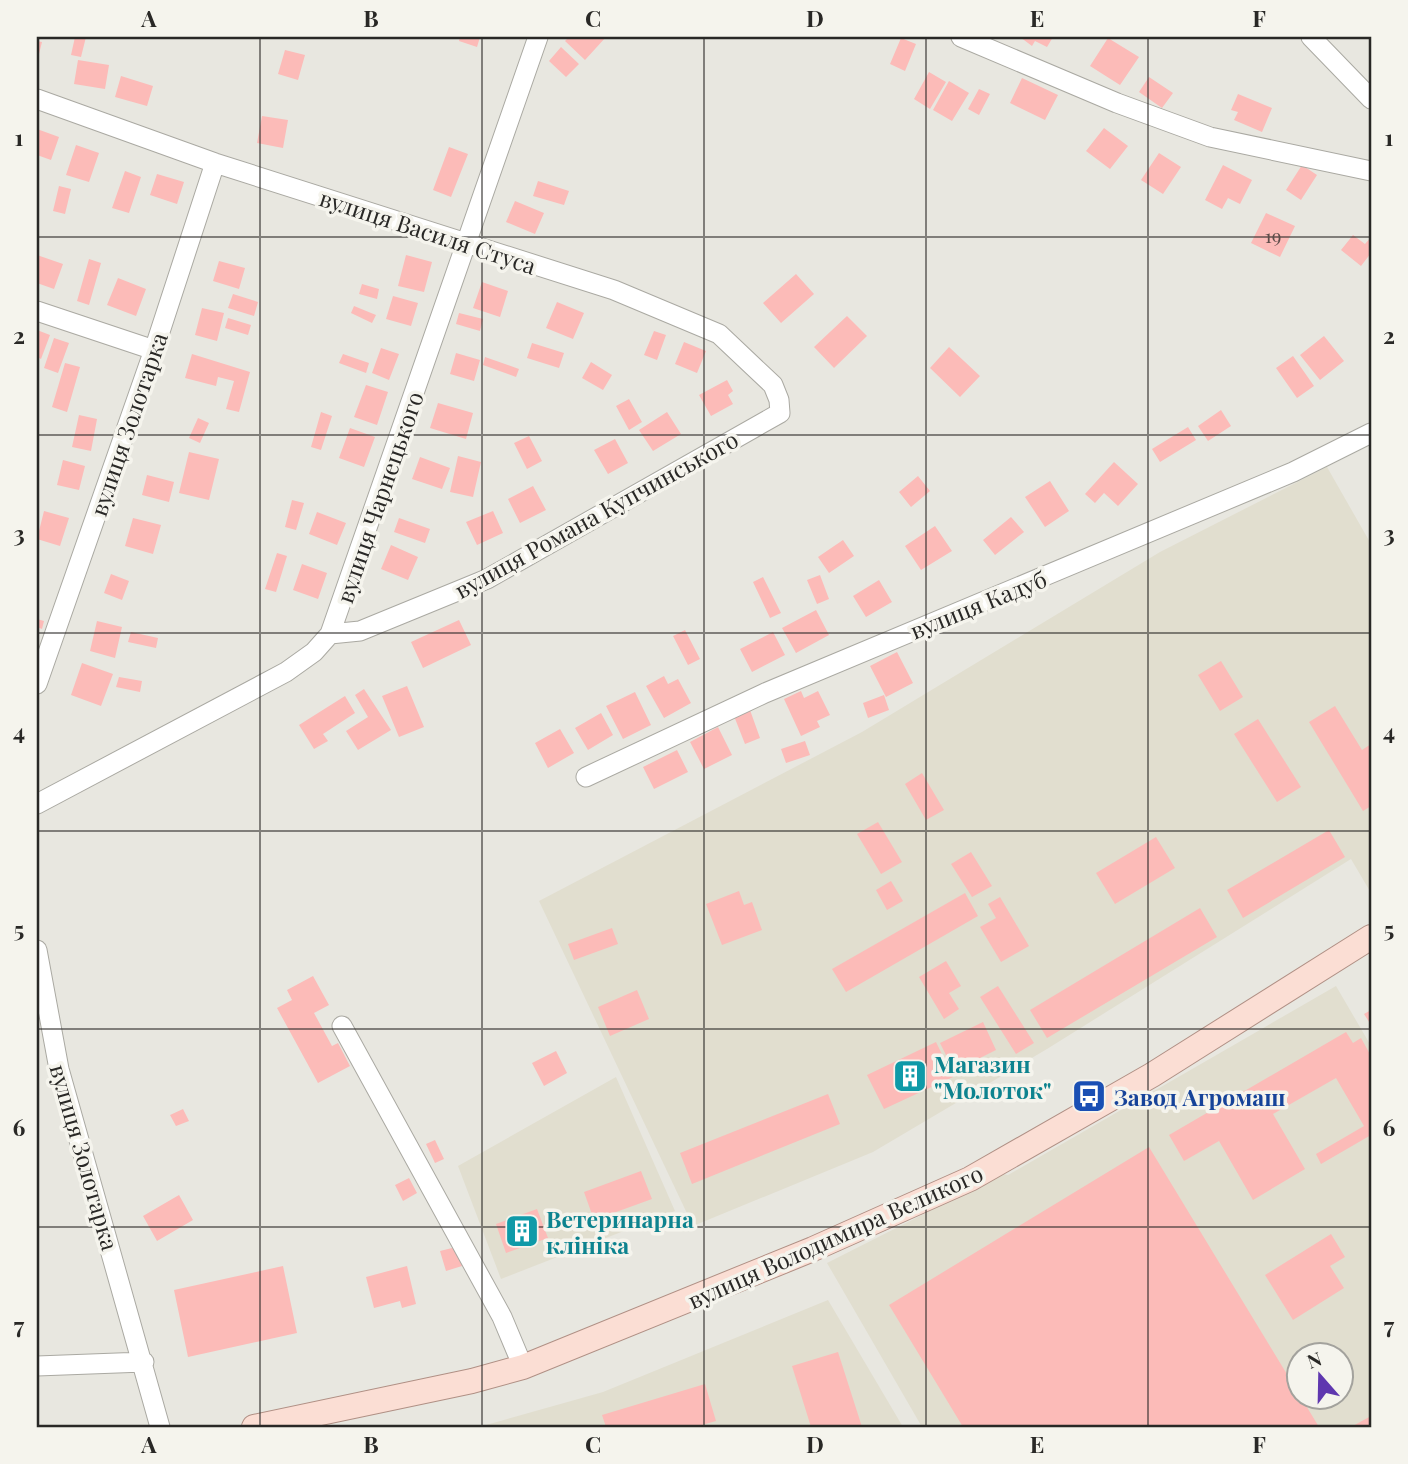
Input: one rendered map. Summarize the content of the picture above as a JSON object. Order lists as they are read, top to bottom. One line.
{"streets":{"main road":["вулиця Володимира Великого"],"street":["вулиця Василя Стуса","вулиця Золотарка","вулиця Чарнецького","вулиця Романа Купчинського","вулиця Кадуб"]},"crossings":[["вулиця Василя Стуса","вулиця Золотарка"],["вулиця Василя Стуса","вулиця Чарнецького"],["вулиця Василя Стуса","вулиця Романа Купчинського"],["вулиця Чарнецького","вулиця Романа Купчинського"]],"places":{"building":["Магазин \"Молоток\"","Ветеринарна клініка"],"bus stop":["Завод Агромаш"]},"house_numbers":["19"],"north":"top","grid":{"columns":["A","B","C","D","E","F"],"rows":["1","2","3","4","5","6","7"]}}
